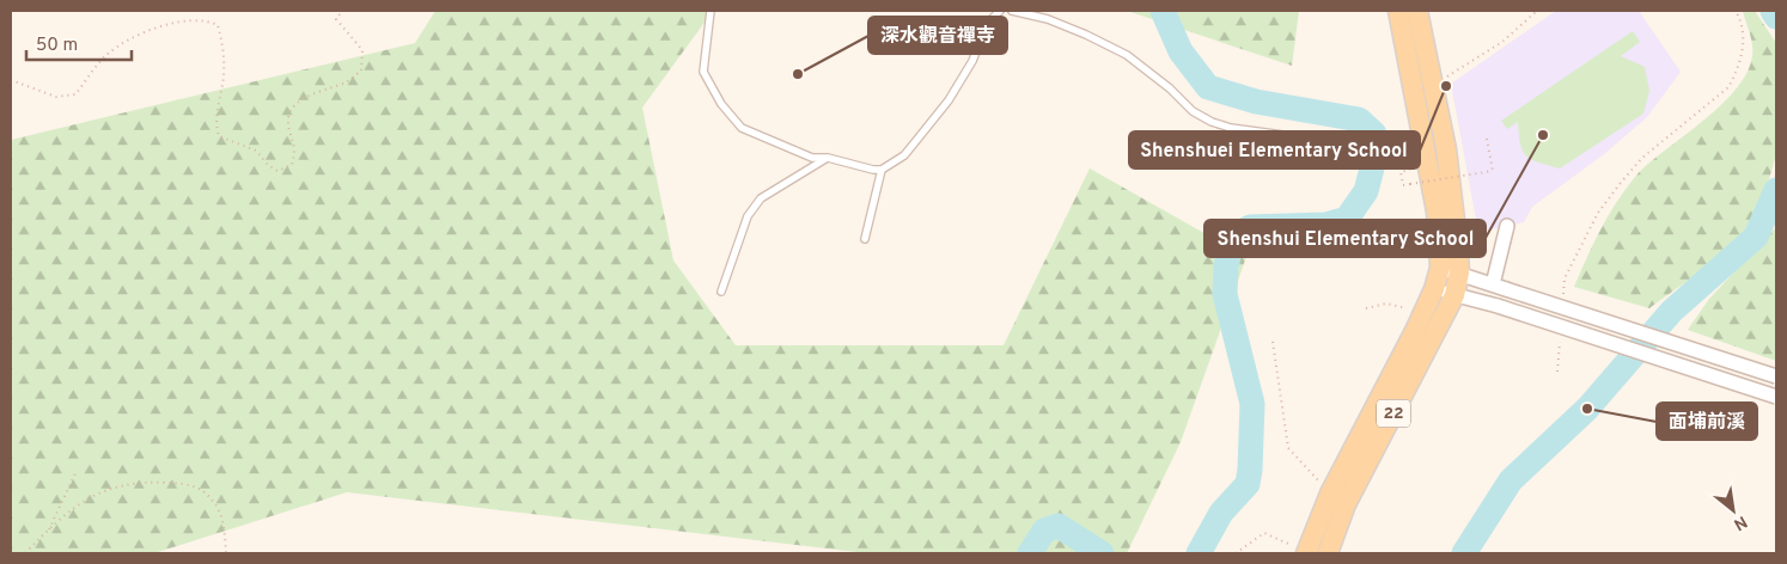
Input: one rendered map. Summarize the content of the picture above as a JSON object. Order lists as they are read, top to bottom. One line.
{"streets":{"main road":["22"]},"places":["深水觀音禪寺","Shenshuei Elementary School","Shenshui Elementary School","面埔前溪"],"scale_bar":"50 m","north":"bottom right"}
